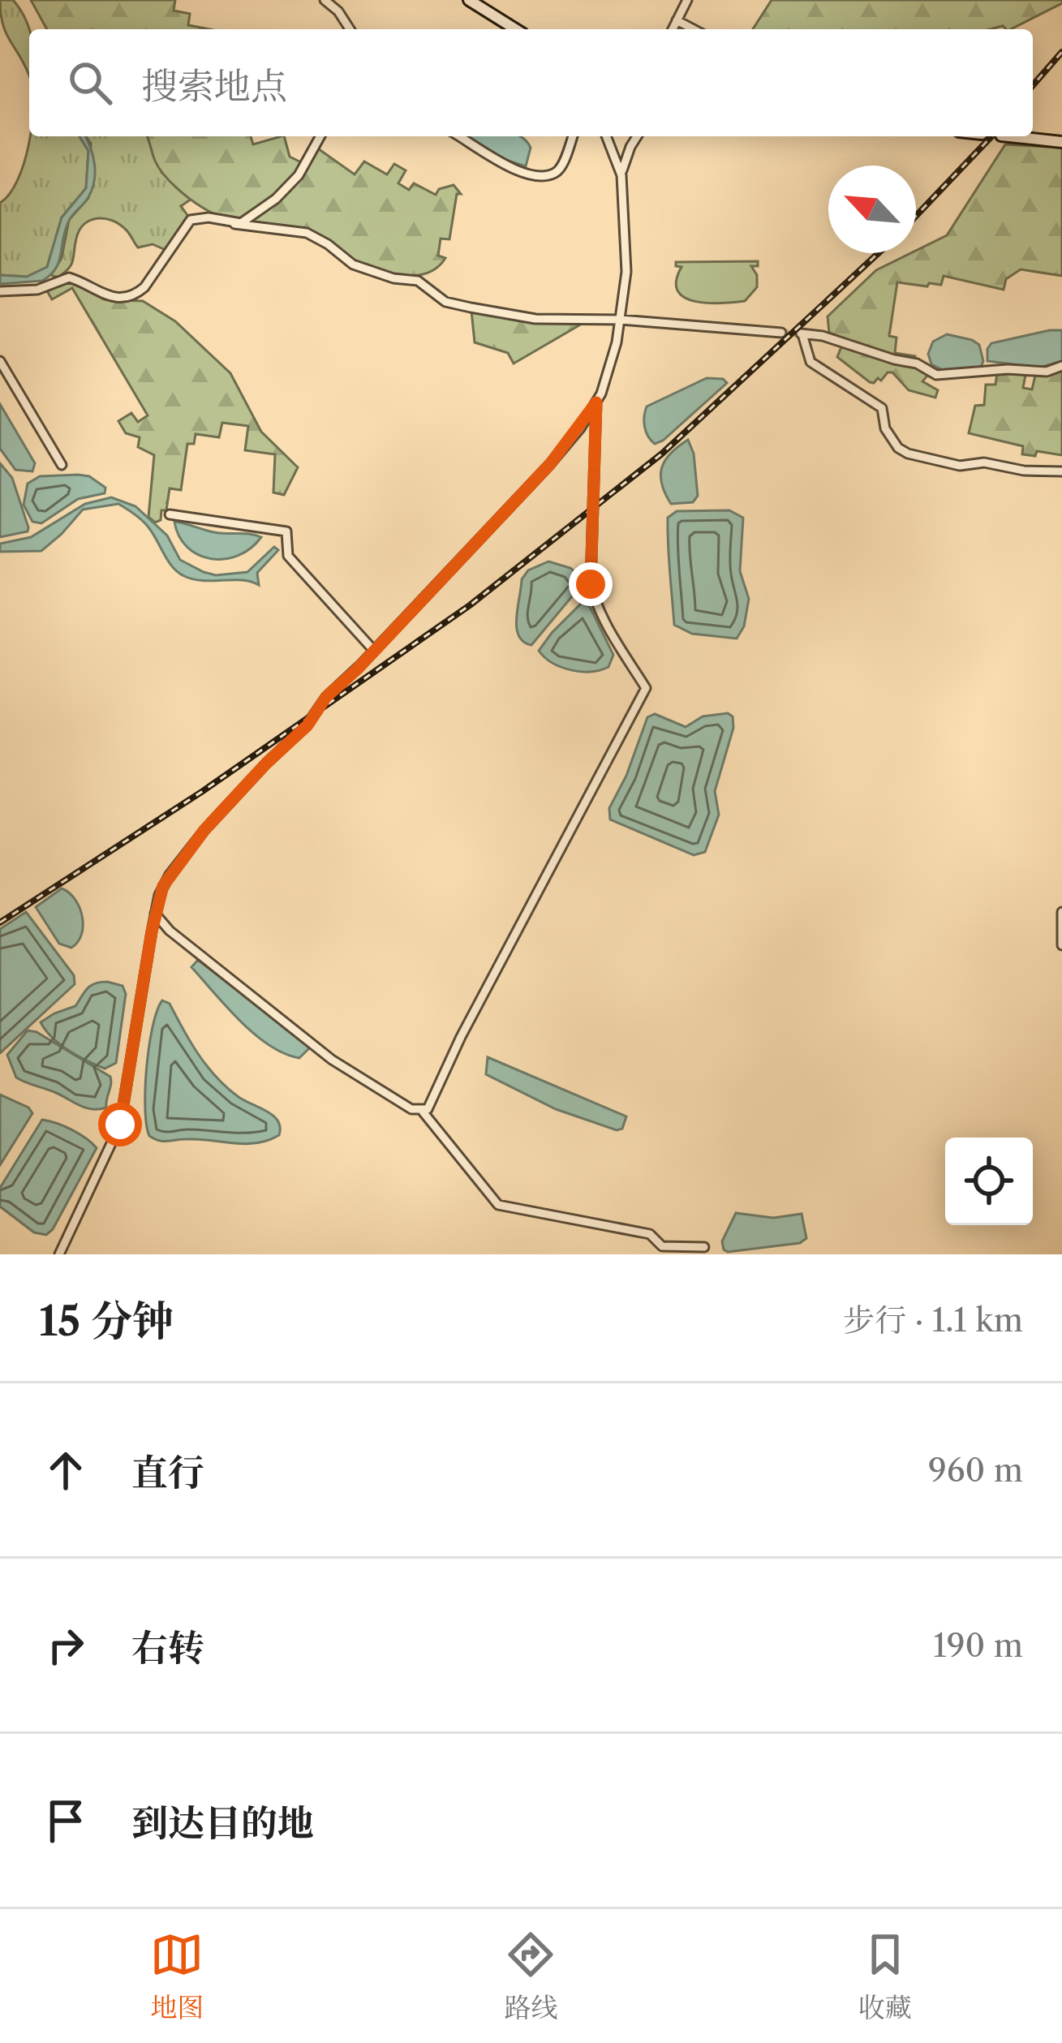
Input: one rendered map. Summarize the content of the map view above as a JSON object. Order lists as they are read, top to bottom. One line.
{"north":"top left","page":{"search":"搜索地点","heading":["15 分钟","步行 · 1.1 km"],"list":[["直行","960 m"],["右转","190 m"],"到达目的地"],"nav":["地图","路线","收藏"]}}
